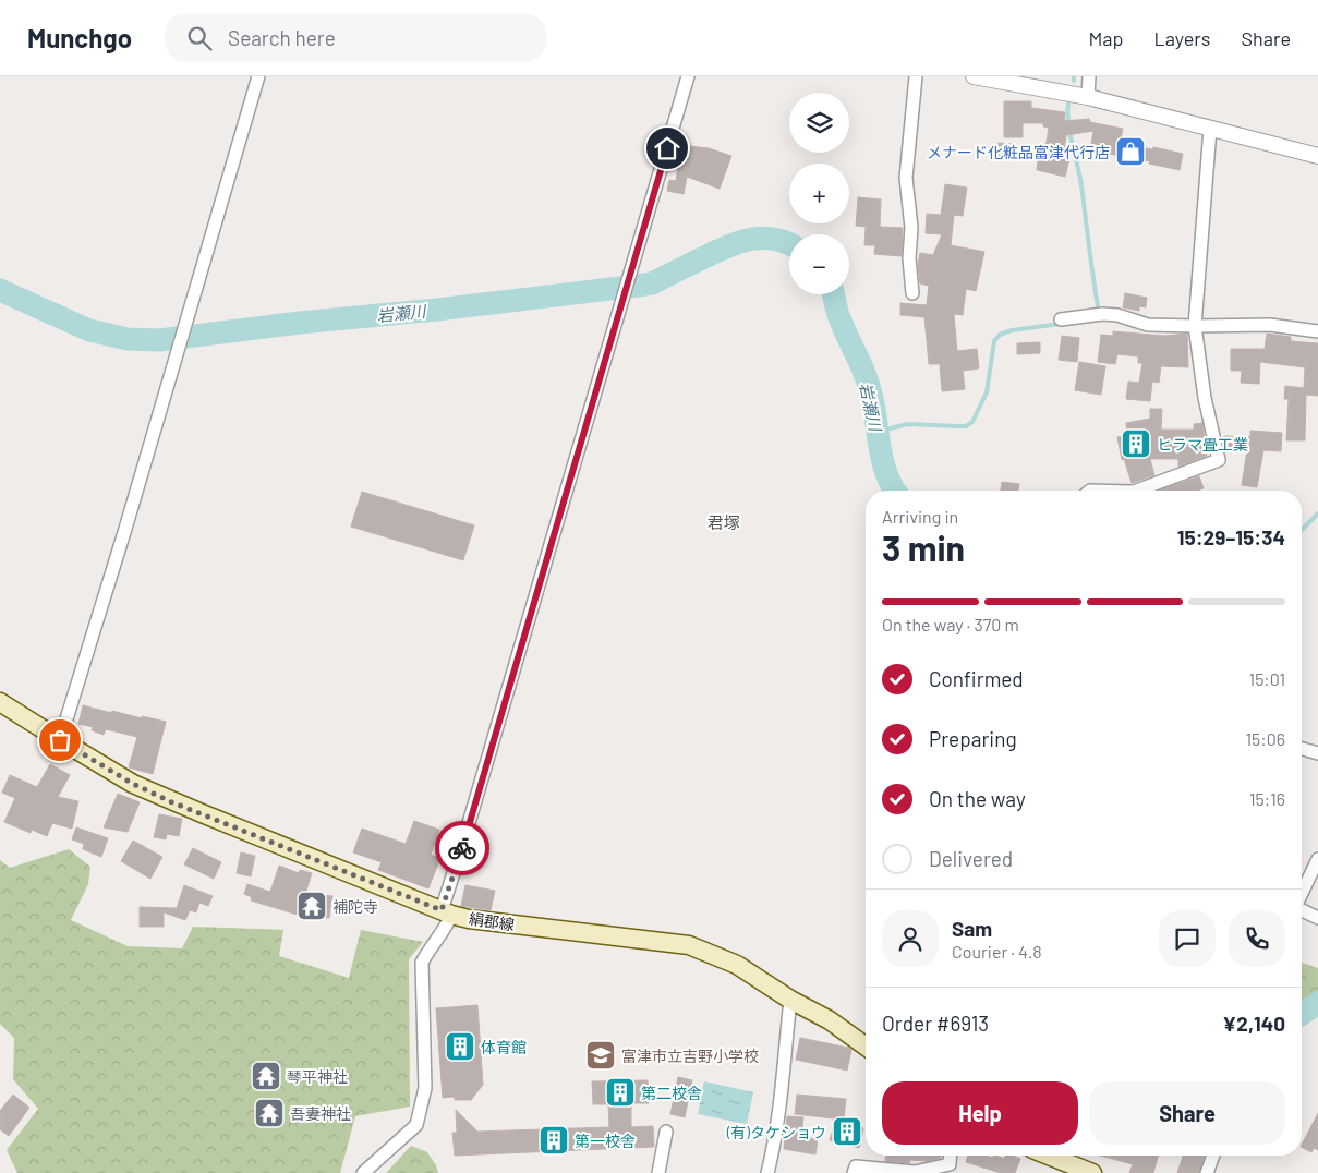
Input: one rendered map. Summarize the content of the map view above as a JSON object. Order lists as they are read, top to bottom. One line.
{"streets":{"main road":["絹郡線"]},"districts":["君塚"],"water":["岩瀬川"],"places":{"shop":["メナード化粧品富津代行店"],"building":["ヒラマ畳工業","体育館","第二校舎","(有)タケショウ","第一校舎"],"temple":["補陀寺","琴平神社","吾妻神社"],"school or university":["富津市立吉野小学校"]},"page":{"header":"Munchgo","search":"Search here","nav":["Map","Layers","Share"],"map_buttons":["+","−"],"heading":["3 min","Arriving in","15:29–15:34"],"panel":["Sam","Courier · 4.8","Order #6913","¥2,140"],"bar":"On the way · 370 m","list":[["Confirmed","15:01"],["Preparing","15:06"],["On the way","15:16"],"Delivered"],"buttons":["Help","Share"]}}
